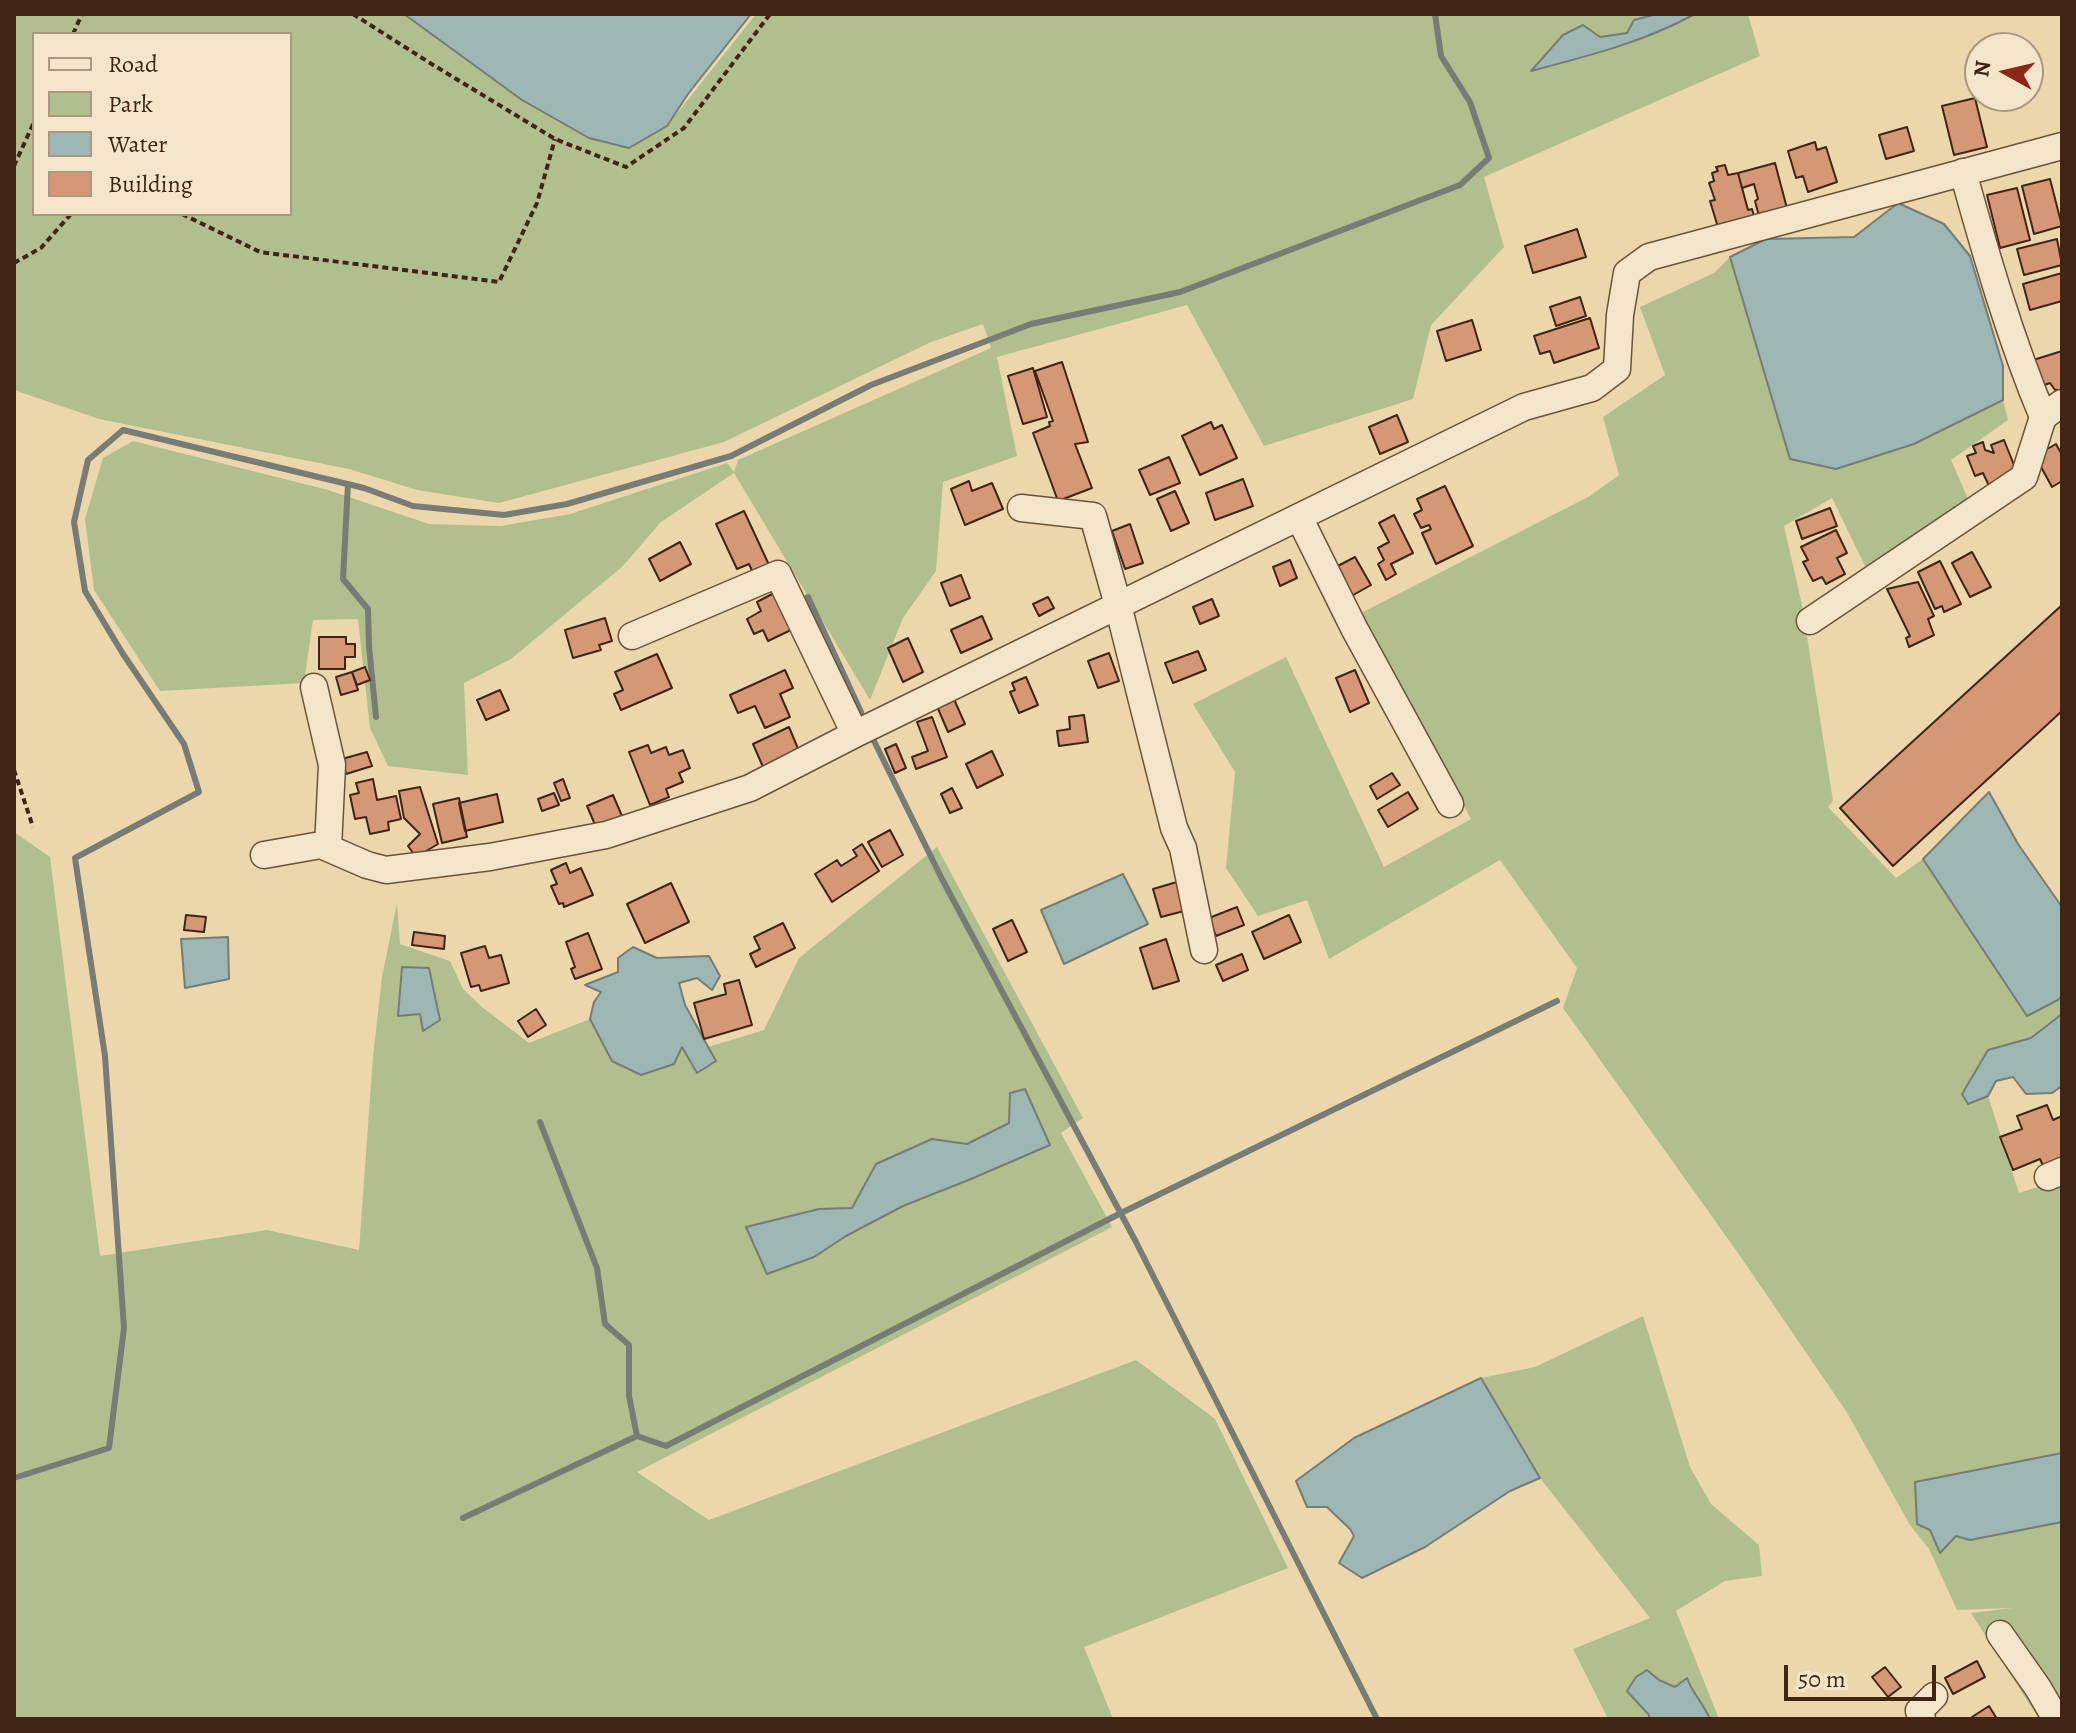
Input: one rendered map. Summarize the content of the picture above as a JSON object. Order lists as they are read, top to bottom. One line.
{"legend":["Road","Park","Water","Building"],"scale_bar":"50 m","north":"left"}
